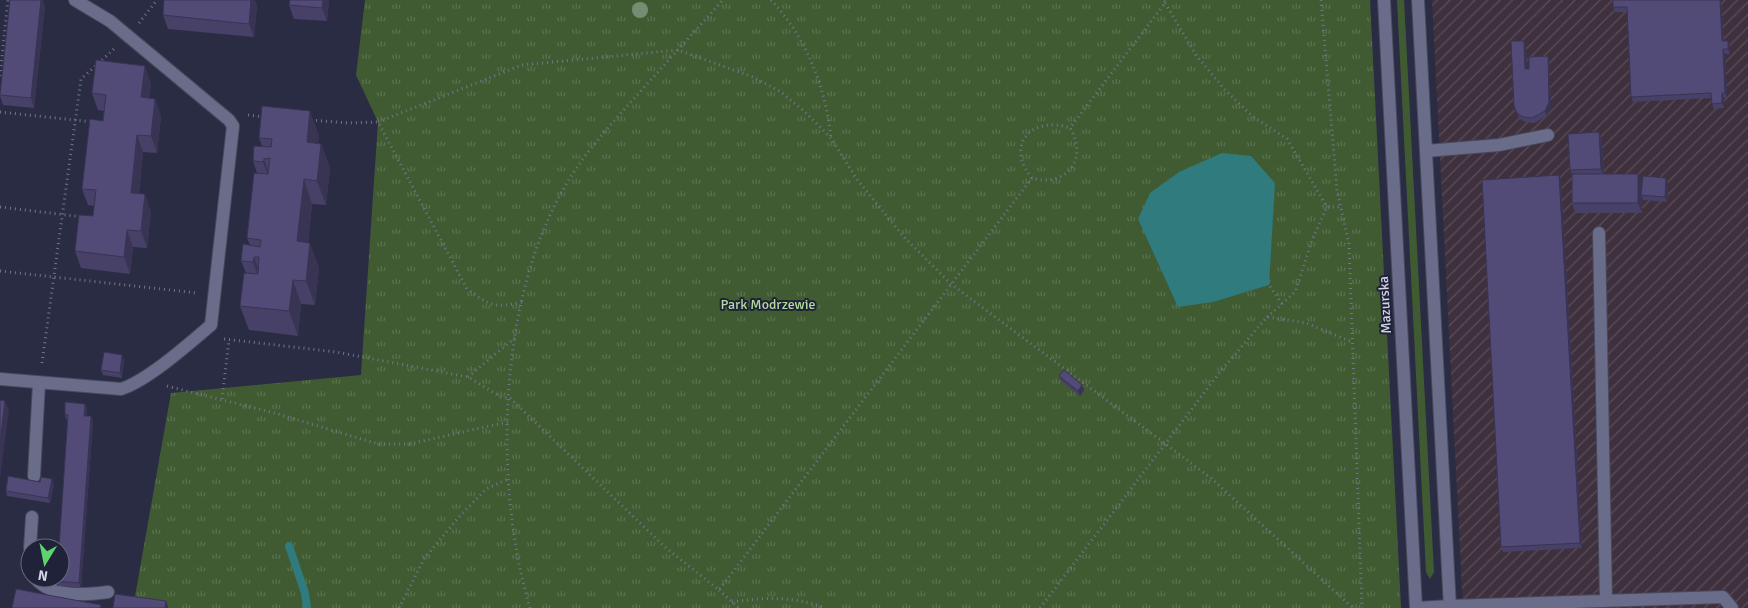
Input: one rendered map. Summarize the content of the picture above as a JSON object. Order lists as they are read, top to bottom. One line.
{"streets":{"main road":["Mazurska"]},"parks":["Park Modrzewie"],"north":"bottom"}
